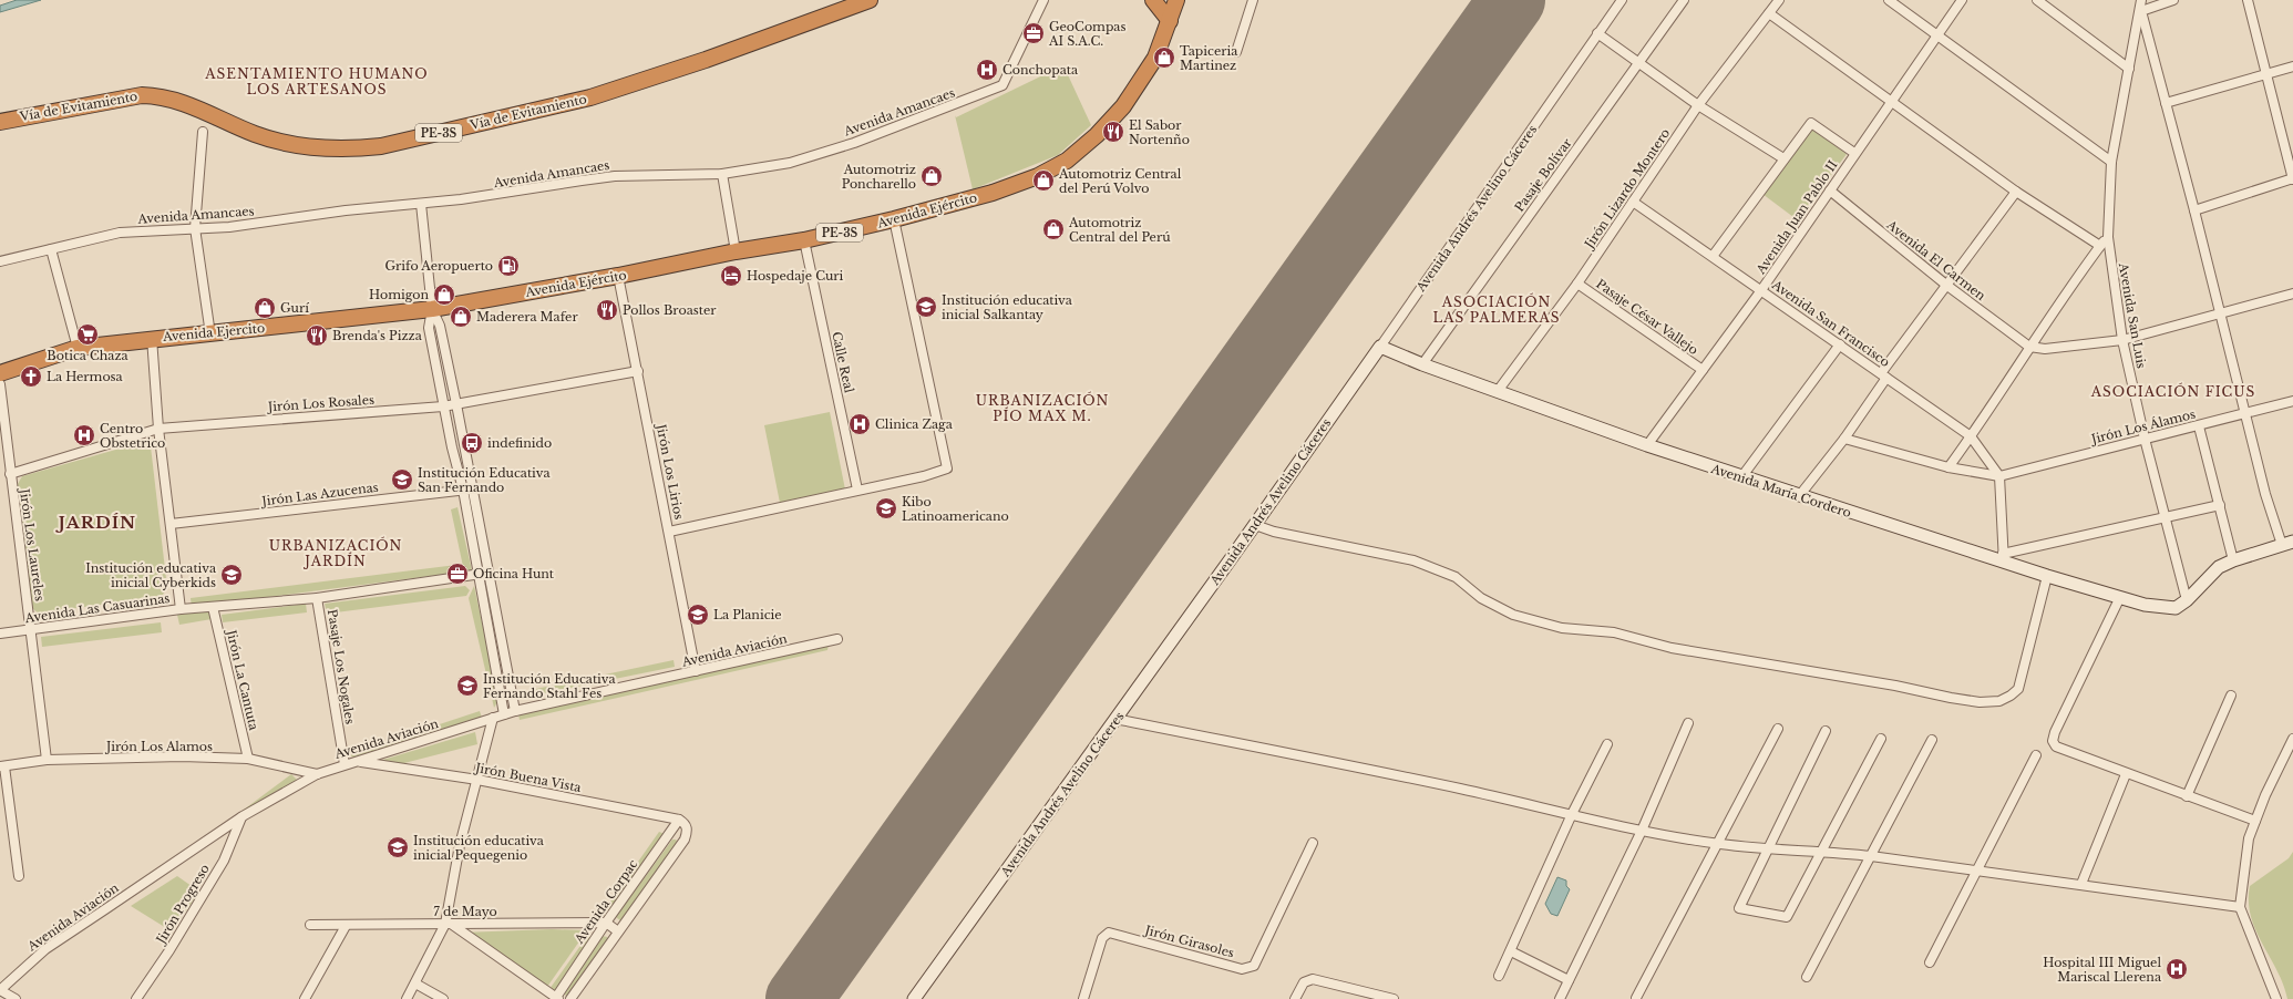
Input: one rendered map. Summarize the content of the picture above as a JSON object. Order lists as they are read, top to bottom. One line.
{"streets":{"highway":["Vía de Evitamiento","PE-3S","Avenida Ejército","Avenida Ejercito"],"street":["Avenida Amancaes","Pasaje Bolívar","Jirón Lizardo Montero","Avenida Andrés Avelino Cáceres","Avenida Juan Pablo II","Avenida El Carmen","Avenida San Luis","Pasaje César Vallejo","Avenida San Francisco","Calle Real","Jirón Los Rosales","Jirón Los Álamos","Jirón Los Lirios","Avenida María Cordero","Jirón Las Azucenas","Jirón Los Laureles","Avenida Las Casuarinas","Avenida Aviación","Pasaje Los Nogales","Jirón La Cantuta","Jirón Los Alamos","Jirón Buena Vista","Avenida Corpac","Jirón Progreso","7 de Mayo","Jirón Girasoles"]},"crossings":[["Pasaje Bolívar","Avenida María Cordero"],["Jirón Lizardo Montero","Pasaje César Vallejo"],["Jirón Lizardo Montero","Avenida San Francisco"],["Jirón Lizardo Montero","Avenida María Cordero"],["Avenida Andrés Avelino Cáceres","Avenida María Cordero"],["Avenida Ejército","Avenida Ejercito"],["Avenida Ejército","Calle Real"],["Avenida Ejército","Jirón Los Lirios"],["Avenida Juan Pablo II","Avenida El Carmen"],["Avenida Juan Pablo II","Pasaje César Vallejo"],["Avenida Juan Pablo II","Avenida San Francisco"],["Avenida Juan Pablo II","Avenida María Cordero"],["Avenida San Luis","Jirón Los Álamos"],["Avenida San Luis","Avenida María Cordero"],["Avenida San Francisco","Jirón Los Álamos"],["Jirón Los Rosales","Jirón Los Lirios"],["Jirón Los Rosales","Jirón Los Laureles"],["Jirón Los Lirios","Avenida Aviación"],["Jirón Los Laureles","Avenida Las Casuarinas"],["Jirón Los Laureles","Jirón Los Alamos"],["Avenida Las Casuarinas","Pasaje Los Nogales"],["Avenida Las Casuarinas","Jirón La Cantuta"],["Avenida Aviación","Pasaje Los Nogales"],["Avenida Aviación","Jirón Los Alamos"],["Avenida Aviación","Jirón Buena Vista"],["Avenida Aviación","Jirón Progreso"],["Jirón La Cantuta","Jirón Los Alamos"],["Jirón Buena Vista","Avenida Corpac"],["Avenida Corpac","7 de Mayo"]],"districts":["ASENTAMIENTO HUMANO LOS ARTESANOS","ASOCIACIÓN LAS PALMERAS","ASOCIACIÓN FICUS","URBANIZACIÓN PÍO MAX M.","JARDÍN","URBANIZACIÓN JARDÍN"],"places":{"office":["GeoCompas AI S.A.C.","Oficina Hunt"],"shop":["Tapiceria Martinez","Automotriz Poncharello","Automotriz Central del Perú Volvo","Automotriz Central del Perú","Homigon","Gurí","Maderera Mafer"],"hospital":["Conchopata","Clinica Zaga","Centro Obstetrico","Hospital III Miguel Mariscal Llerena"],"restaurant":["El Sabor Nortenño","Pollos Broaster","Brenda's Pizza"],"fuel station":["Grifo Aeropuerto"],"hotel":["Hospedaje Curi"],"school or university":["Institución educativa inicial Salkantay","Institución Educativa San Fernando","Kibo Latinoamericano","Institución educativa inicial Cyberkids","La Planicie","Institución Educativa Fernando Stahl Fes","Institución educativa inicial Pequegenio"],"supermarket":["Botica Chaza"],"church":["La Hermosa"],"bus stop":["indefinido"]}}
